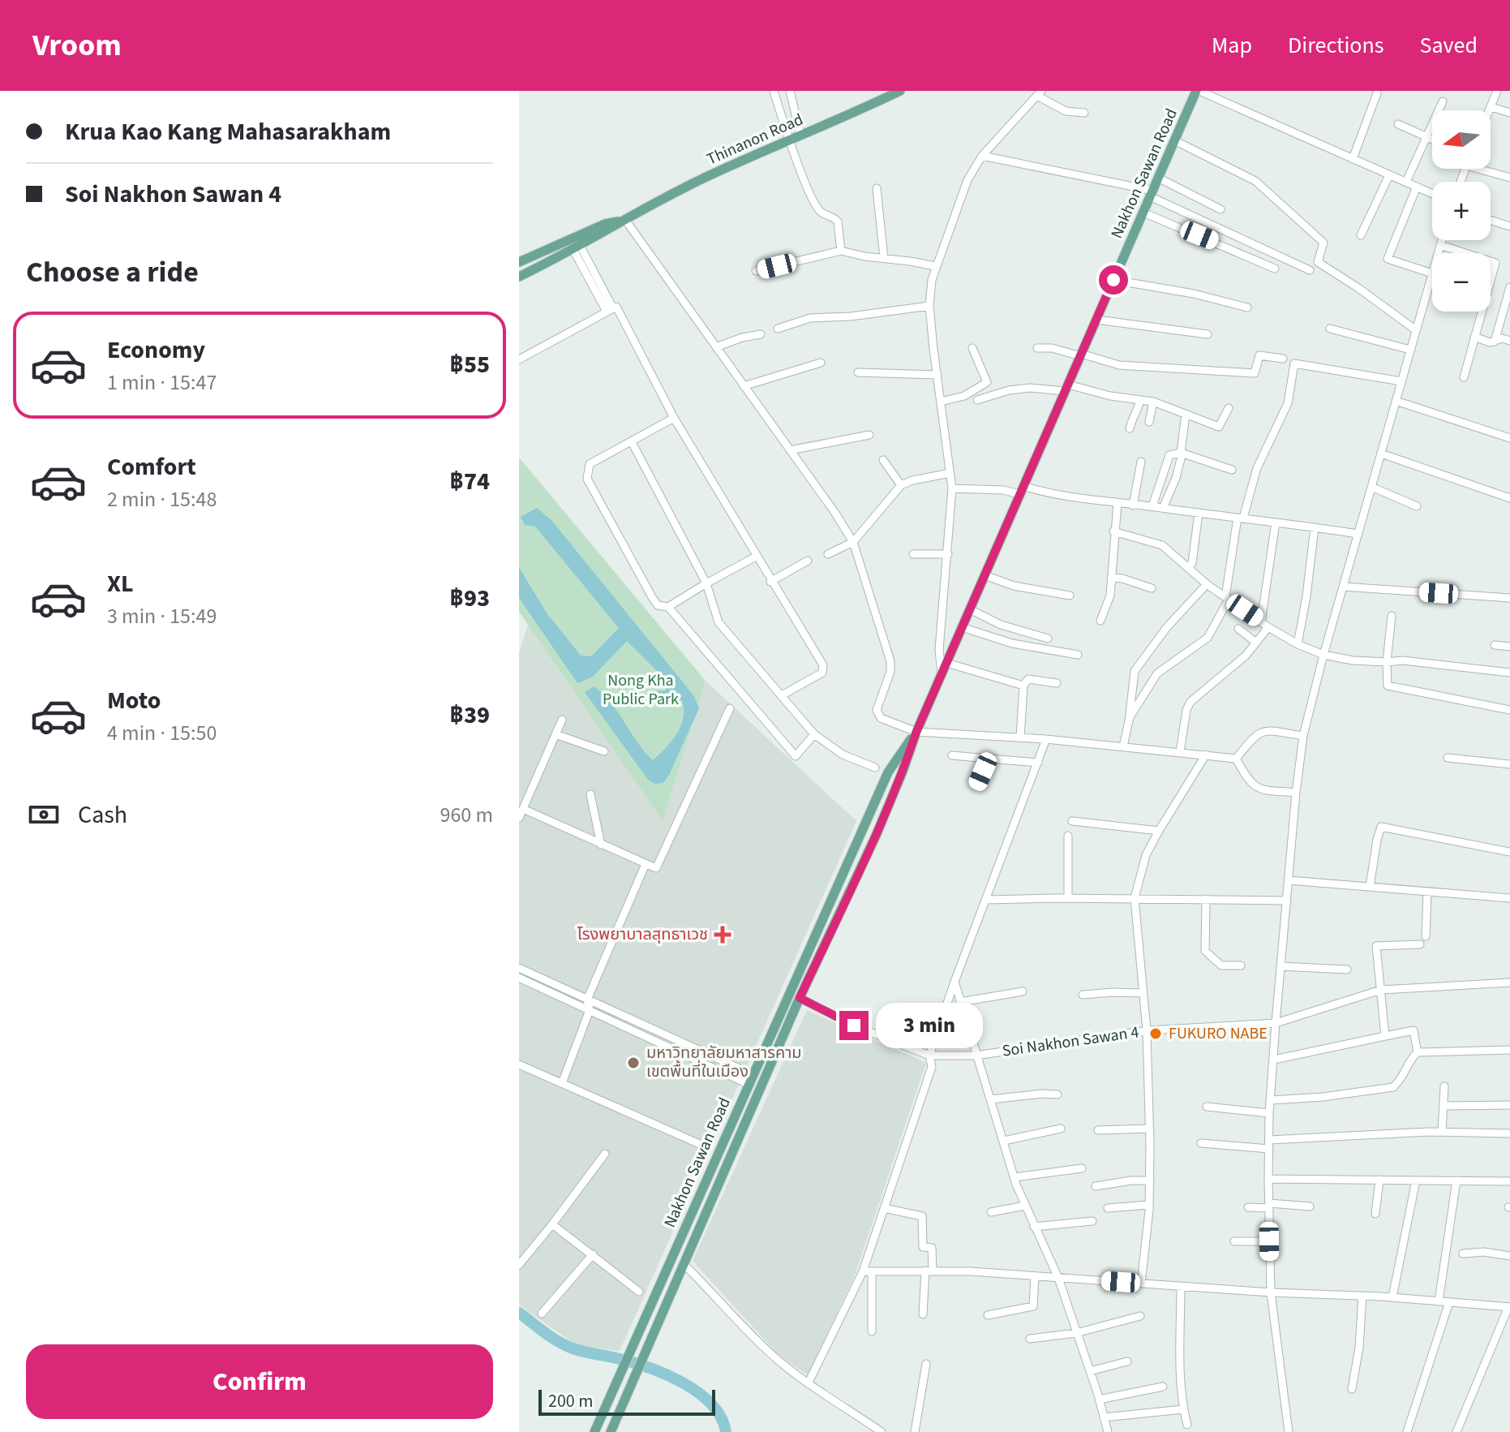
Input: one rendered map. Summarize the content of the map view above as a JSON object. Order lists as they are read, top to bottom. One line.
{"streets":{"main road":["Thinanon Road","Nakhon Sawan Road"],"street":["Soi Nakhon Sawan 4"]},"crossings":[["Nakhon Sawan Road","Soi Nakhon Sawan 4"]],"parks":["Nong Kha Public Park"],"places":{"health":["โรงพยาบาลสุทธาเวช"],"other":["FUKURO NABE","มหาวิทยาลัยมหาสารคาม เขตพื้นที่ในเมือง"]},"scale_bar":"200 m","north":"left","page":{"header":"Vroom","nav":["Map","Directions","Saved"],"banner":["Krua Kao Kang Mahasarakham","Soi Nakhon Sawan 4"],"map_buttons":["+","−"],"heading":"Choose a ride","list":[{"name":"Economy","note":"1 min · 15:47","value":"฿55"},{"name":"Comfort","note":"2 min · 15:48","value":"฿74"},{"name":"XL","note":"3 min · 15:49","value":"฿93"},{"name":"Moto","note":"4 min · 15:50","value":"฿39"}],"pay":["Cash","960 m"],"bubble":"3 min","buttons":"Confirm","scale":"200 m"}}
